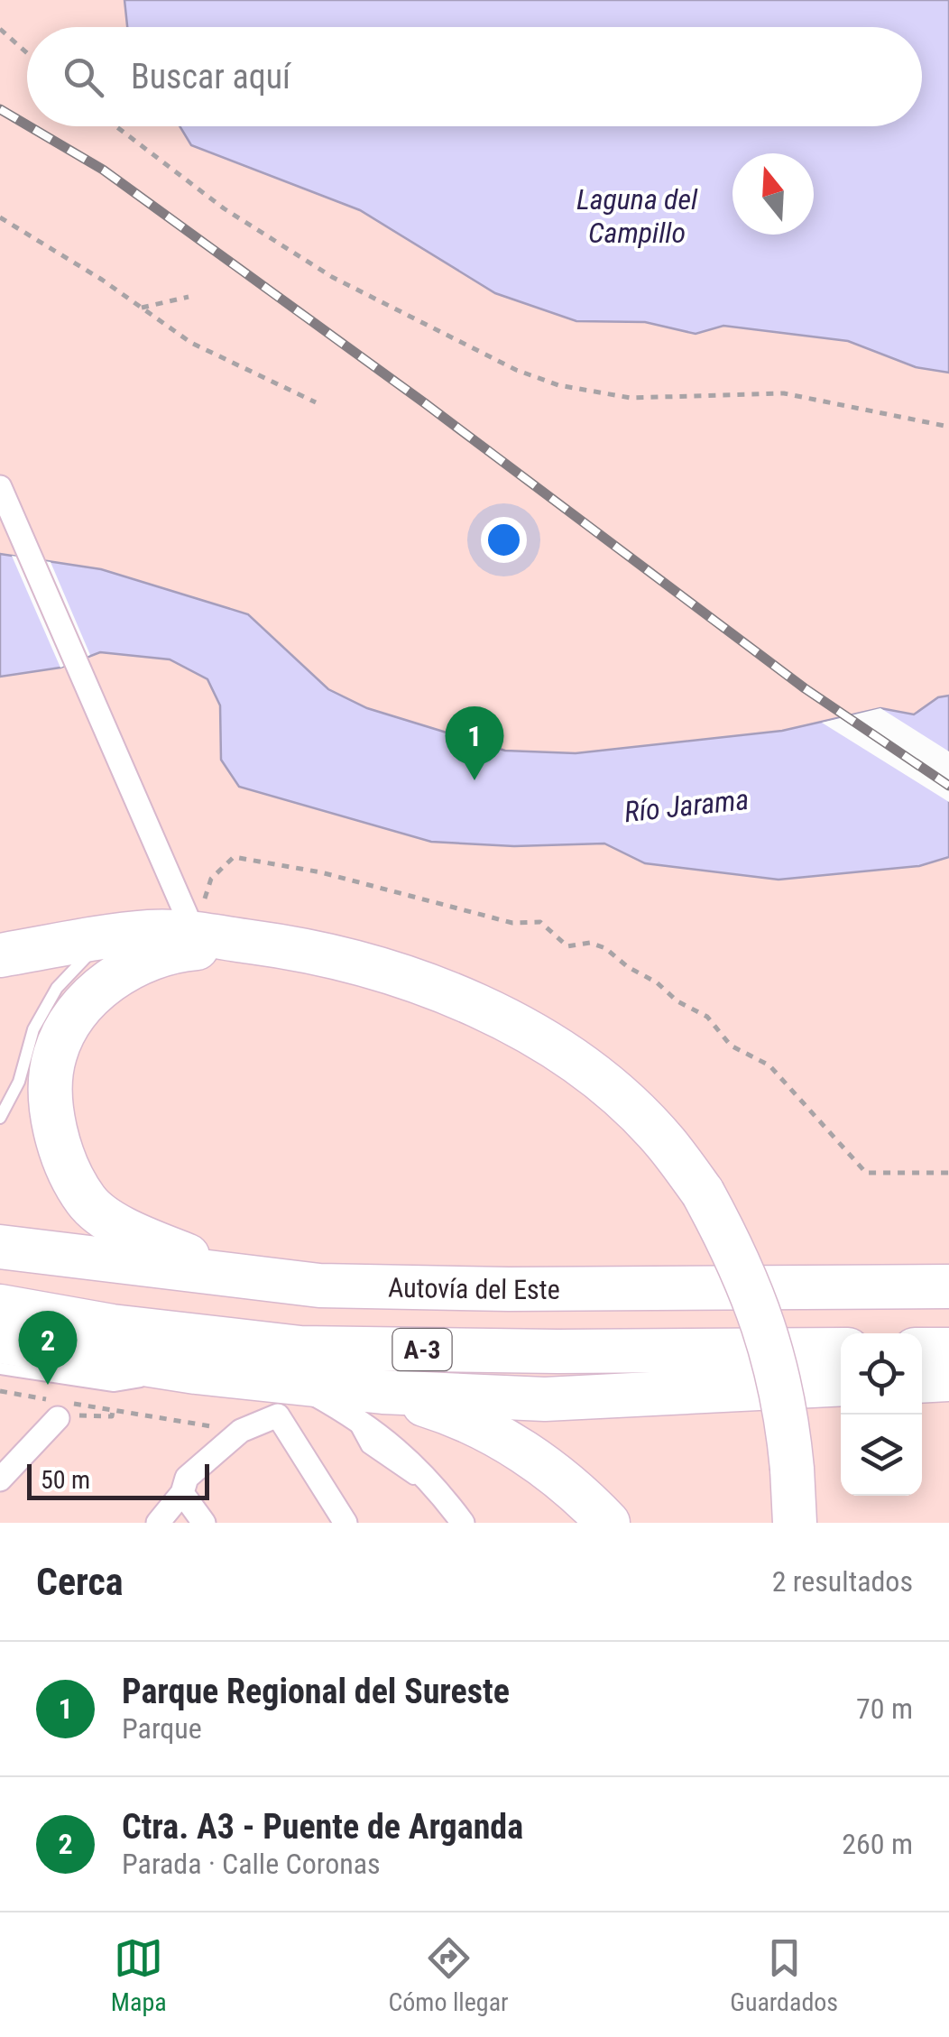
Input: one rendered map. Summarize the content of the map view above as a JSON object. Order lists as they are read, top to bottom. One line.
{"streets":{"highway":["Autovía del Este","A-3"]},"water":["Laguna del Campillo","Río Jarama"],"scale_bar":"50 m","north":"top","page":{"search":"Buscar aquí","pins":["1","2"],"scale":"50 m","heading":["Cerca","2 resultados"],"list":[{"mark":"1","name":"Parque Regional del Sureste","note":"Parque","value":"70 m"},{"mark":"2","name":"Ctra. A3 - Puente de Arganda","note":"Parada · Calle Coronas","value":"260 m"}],"nav":["Mapa","Cómo llegar","Guardados"]}}
